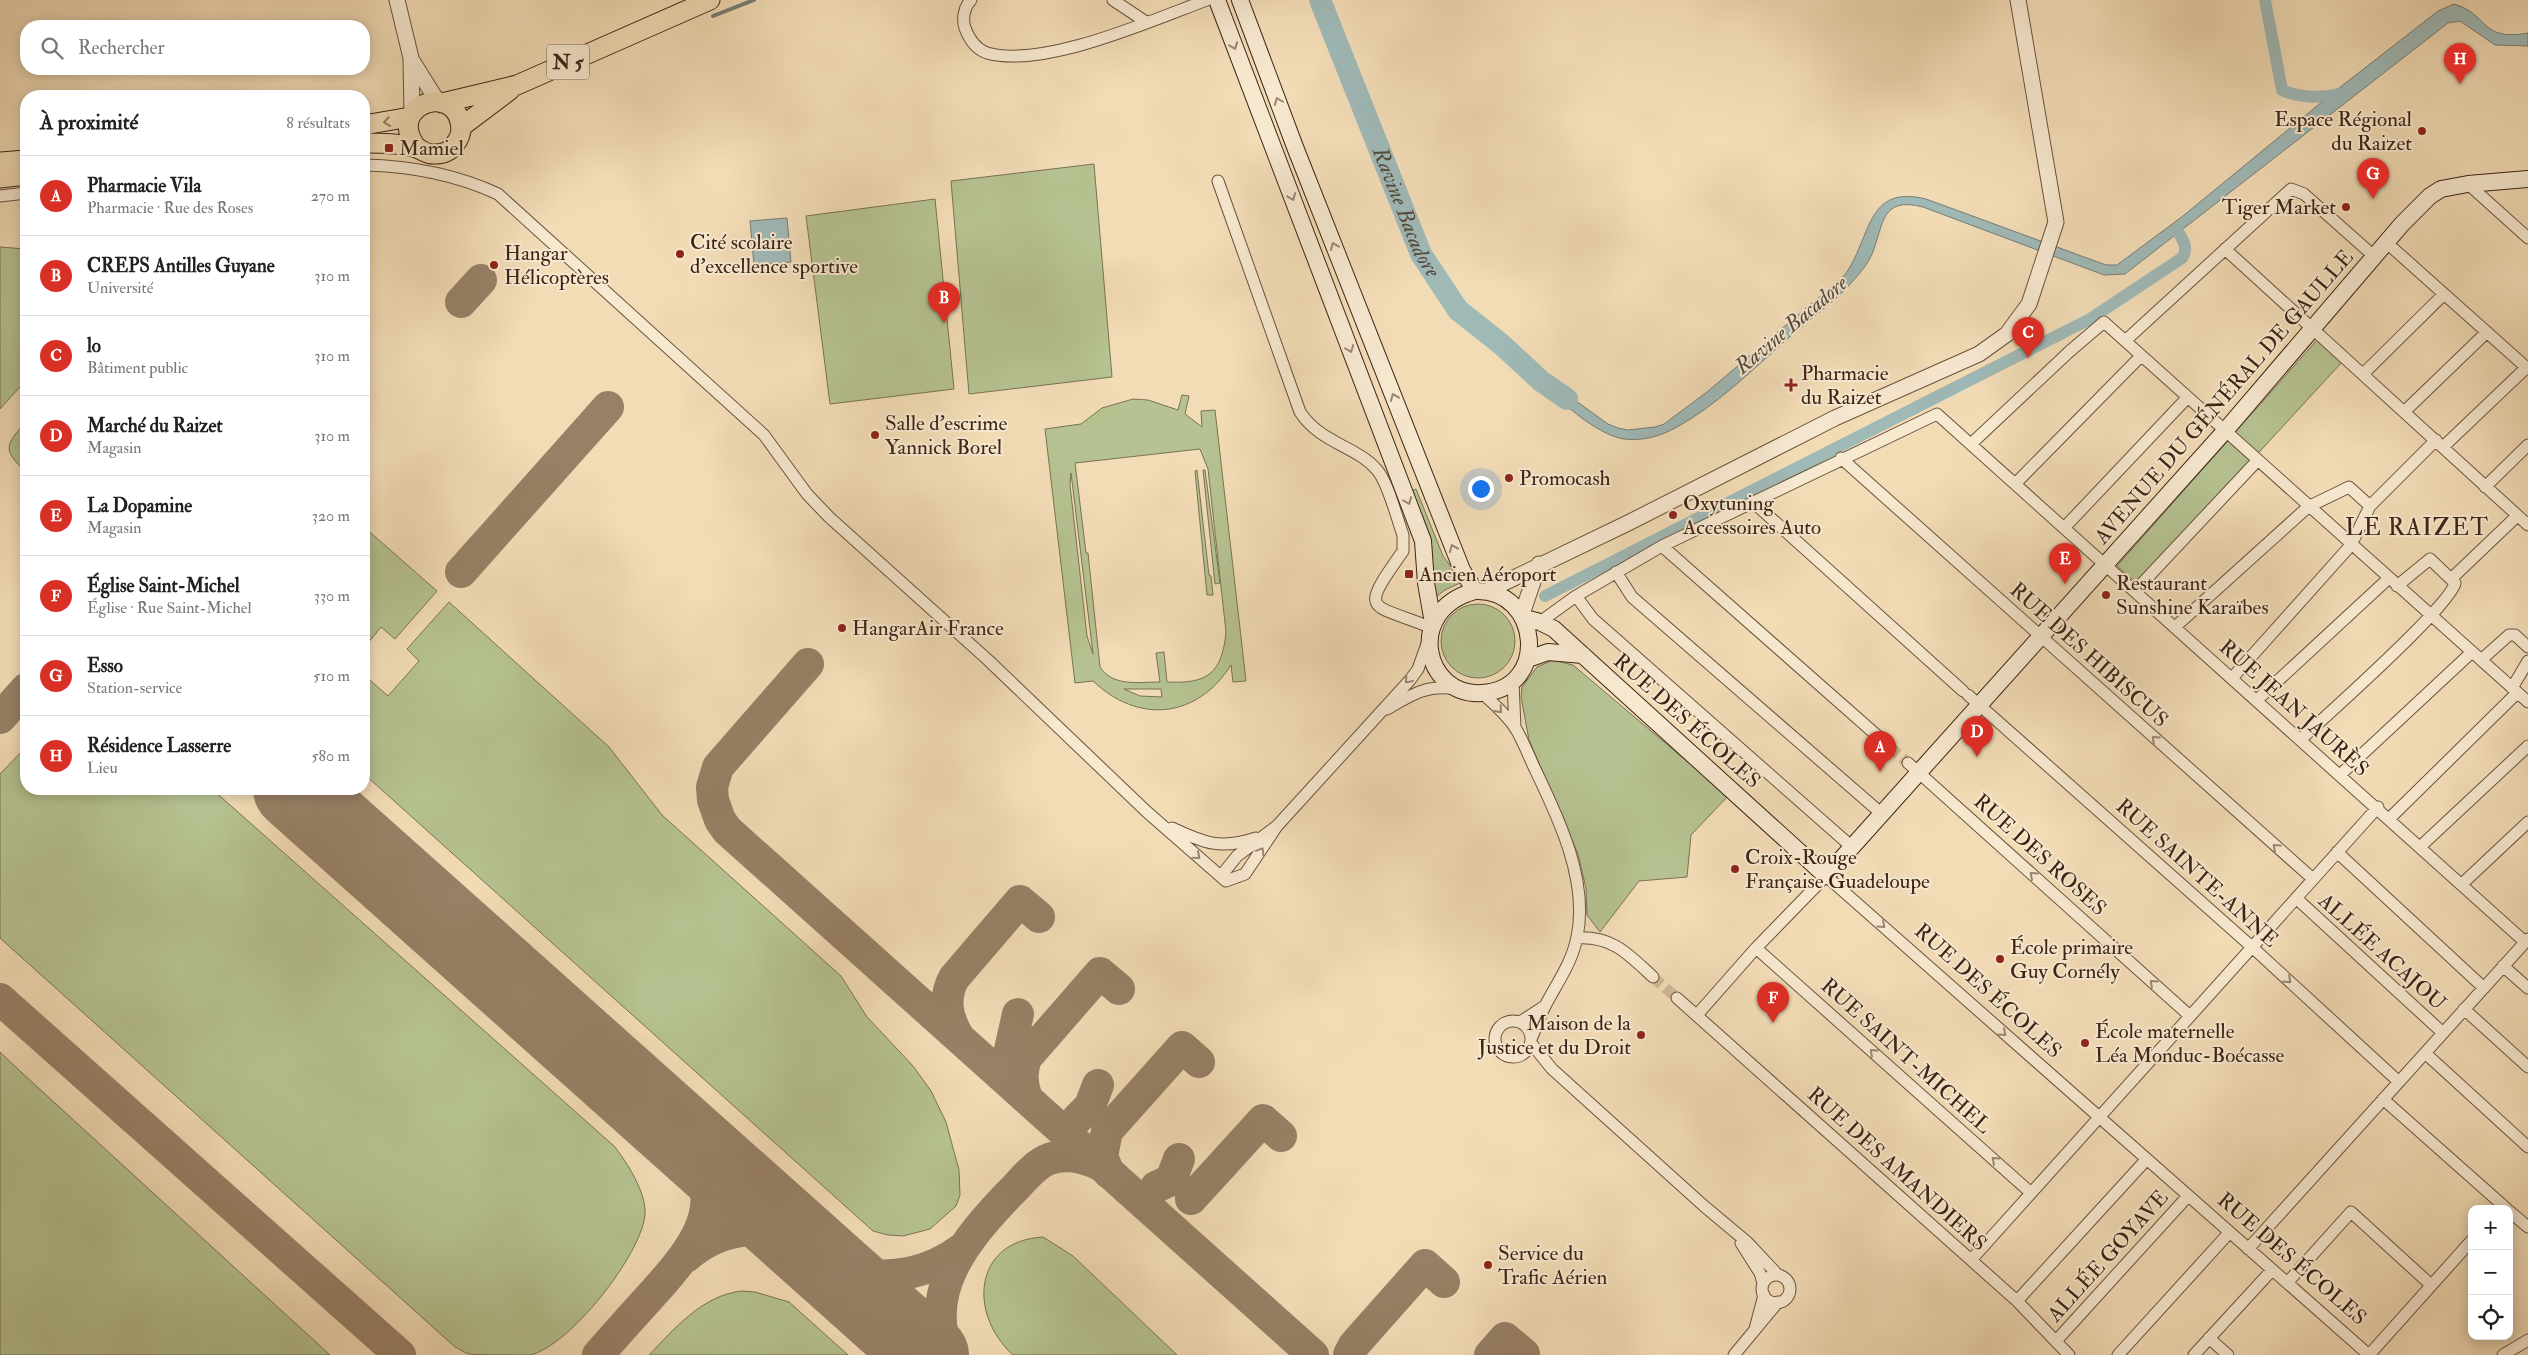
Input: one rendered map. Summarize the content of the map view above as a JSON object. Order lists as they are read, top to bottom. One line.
{"streets":{"main road":["N 5","AVENUE DU GÉNÉRAL DE GAULLE","RUE DES ÉCOLES"],"street":["RUE DES HIBISCUS","RUE JEAN JAURÈS","RUE DES ROSES","RUE SAINTE-ANNE","ALLÉE ACAJOU","RUE SAINT-MICHEL","RUE DES AMANDIERS","ALLÉE GOYAVE"]},"crossings":[["AVENUE DU GÉNÉRAL DE GAULLE","RUE DES HIBISCUS"],["AVENUE DU GÉNÉRAL DE GAULLE","RUE JEAN JAURÈS"],["AVENUE DU GÉNÉRAL DE GAULLE","RUE DES ÉCOLES"],["AVENUE DU GÉNÉRAL DE GAULLE","RUE DES ROSES"],["AVENUE DU GÉNÉRAL DE GAULLE","RUE SAINTE-ANNE"],["AVENUE DU GÉNÉRAL DE GAULLE","RUE SAINT-MICHEL"],["AVENUE DU GÉNÉRAL DE GAULLE","RUE DES AMANDIERS"],["RUE DES HIBISCUS","RUE JEAN JAURÈS"],["RUE DES ÉCOLES","ALLÉE GOYAVE"],["RUE DES AMANDIERS","ALLÉE GOYAVE"]],"one_way":["RUE DES HIBISCUS","RUE DES ROSES","RUE SAINT-MICHEL"],"districts":["LE RAIZET"],"water":["Ravine Bacadore"],"places":{"other":["Espace Régional du Raizet","Tiger Market","Cité scolaire d'excellence sportive","Hangar Hélicoptères","Salle d'escrime Yannick Borel","Promocash","Oxytuning Accessoires Auto","Restaurant Sunshine Karaïbes","HangarAir France","Croix-Rouge Française Guadeloupe","École primaire Guy Cornély","Maison de la Justice et du Droit","École maternelle Léa Monduc-Boécasse","Service du Trafic Aérien"],"transit":["Mamiel","Ancien Aéroport"],"health":["Pharmacie du Raizet"]},"page":{"search":"Rechercher","pins":["H","G","B","C","E","D","A","F"],"heading":["À proximité","8 résultats"],"list":[{"mark":"A","name":"Pharmacie Vila","note":"Pharmacie · Rue des Roses","value":"270 m"},{"mark":"B","name":"CREPS Antilles Guyane","note":"Université","value":"310 m"},{"mark":"C","name":"lo","note":"Bâtiment public","value":"310 m"},{"mark":"D","name":"Marché du Raizet","note":"Magasin","value":"310 m"},{"mark":"E","name":"La Dopamine","note":"Magasin","value":"320 m"},{"mark":"F","name":"Église Saint-Michel","note":"Église · Rue Saint-Michel","value":"330 m"},{"mark":"G","name":"Esso","note":"Station-service","value":"510 m"},{"mark":"H","name":"Résidence Lasserre","note":"Lieu","value":"580 m"}],"map_buttons":["+","−"]}}
